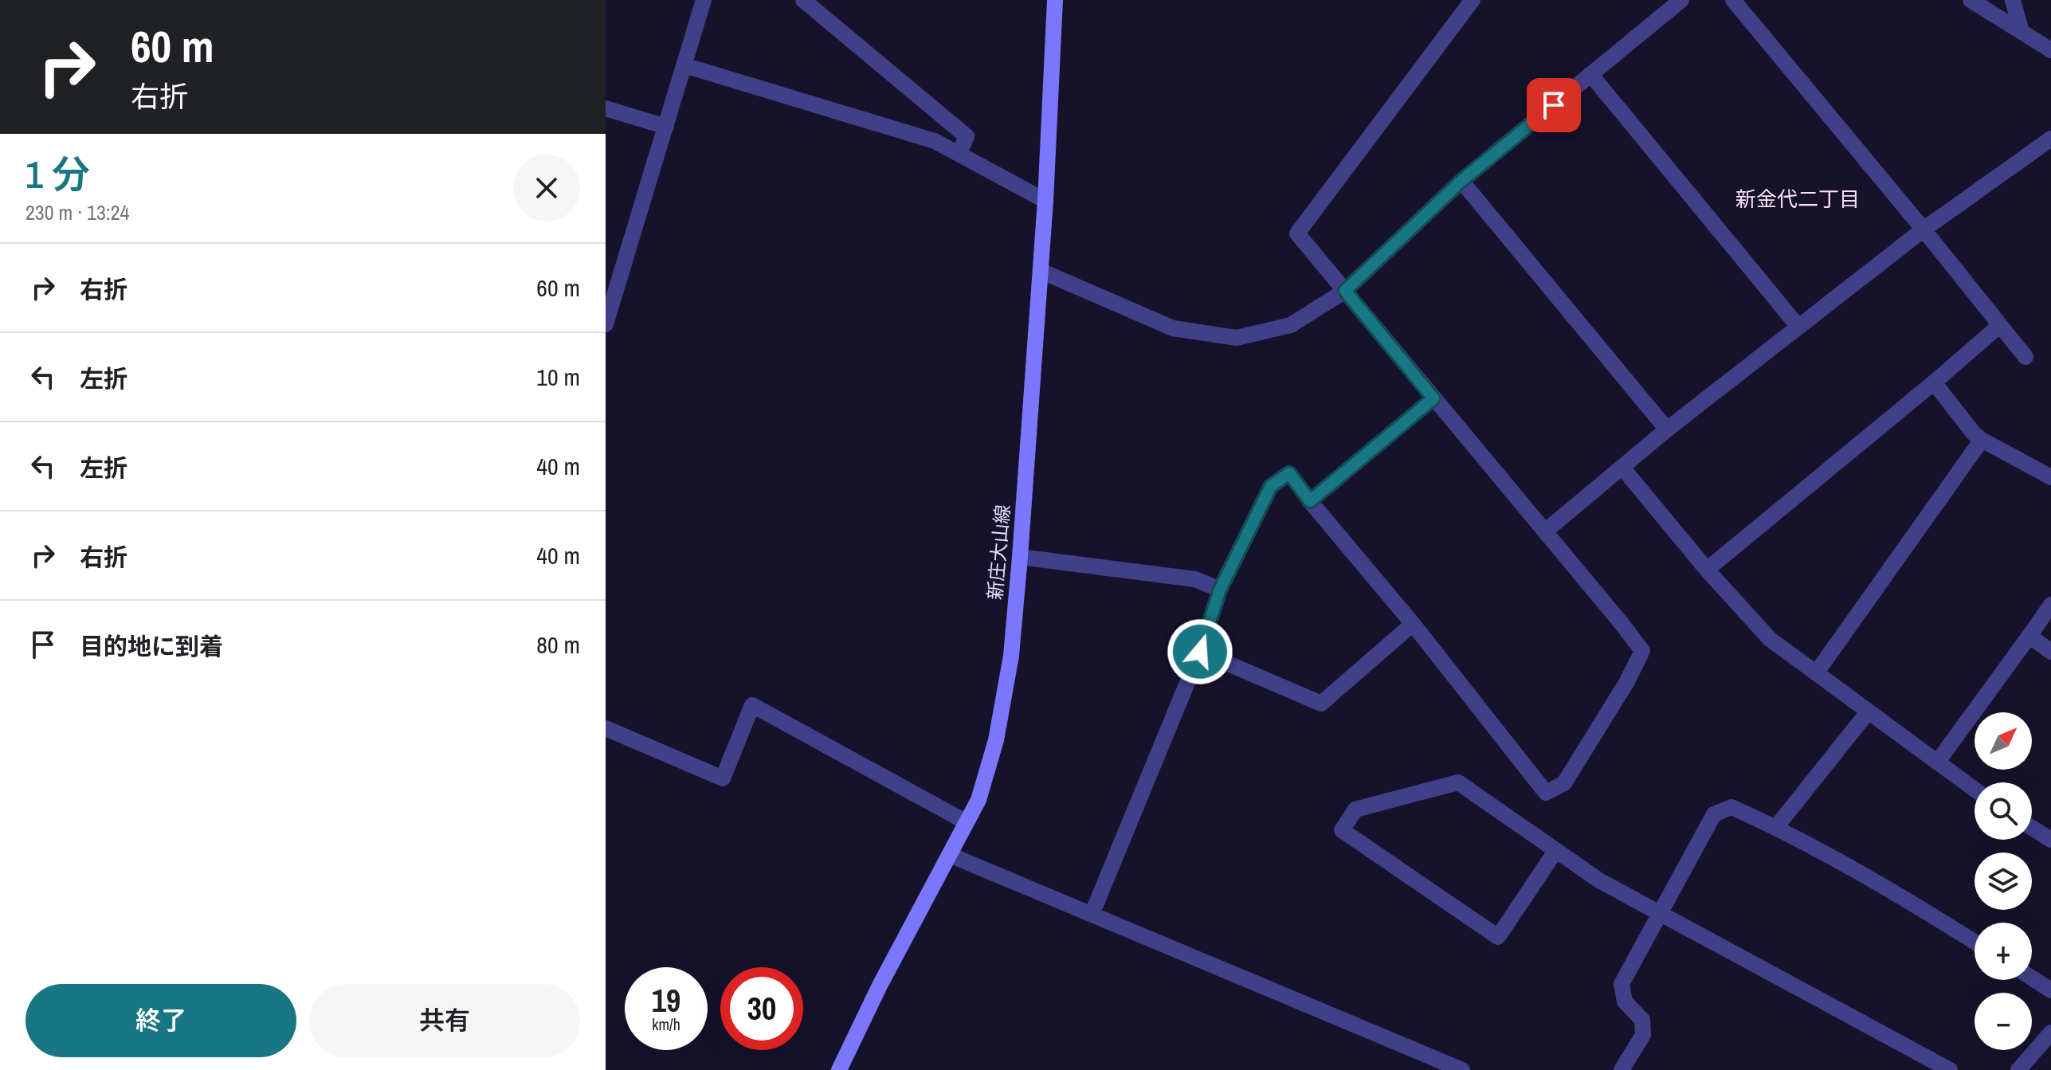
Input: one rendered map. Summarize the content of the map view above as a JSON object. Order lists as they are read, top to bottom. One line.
{"streets":{"main road":["新庄大山線"]},"districts":["新金代二丁目"],"north":"top right","page":{"turn":["60 m","右折"],"heading":["1 分","230 m · 13:24"],"list":[{"name":"右折","value":"60 m"},{"name":"左折","value":"10 m"},{"name":"左折","value":"40 m"},{"name":"右折","value":"40 m"},{"name":"目的地に到着","value":"80 m"}],"map_buttons":["+","−"],"speed":"19 km/h","limit":"30","buttons":["終了","共有"]}}
